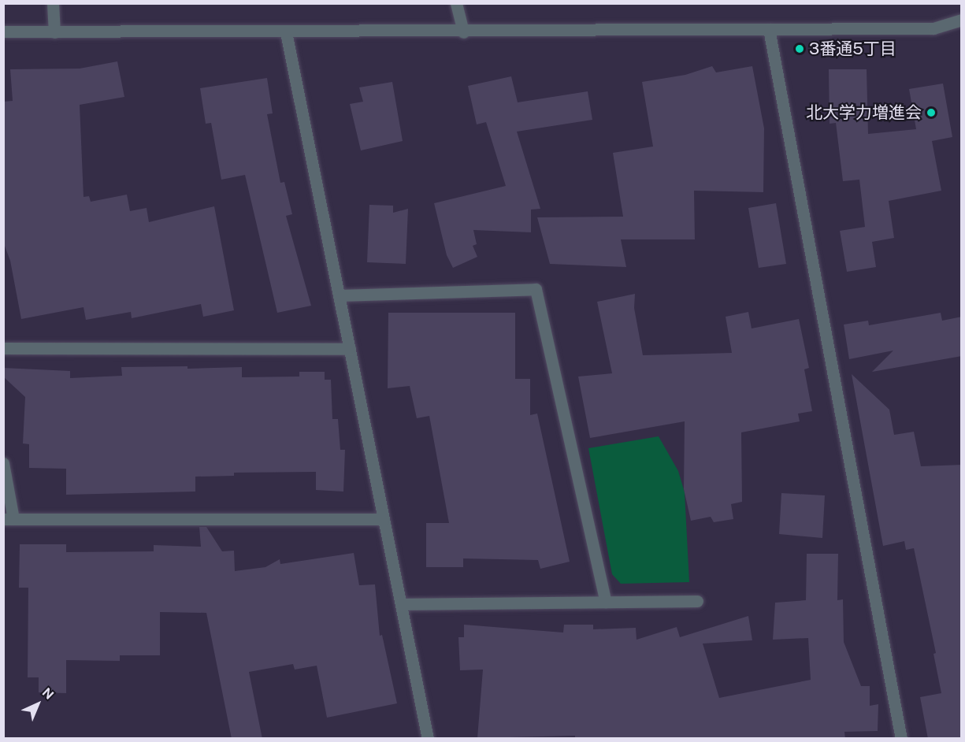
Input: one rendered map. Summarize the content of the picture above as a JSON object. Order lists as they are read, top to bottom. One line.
{"places":["3番通5丁目","北大学力増進会"],"north":"top right"}
